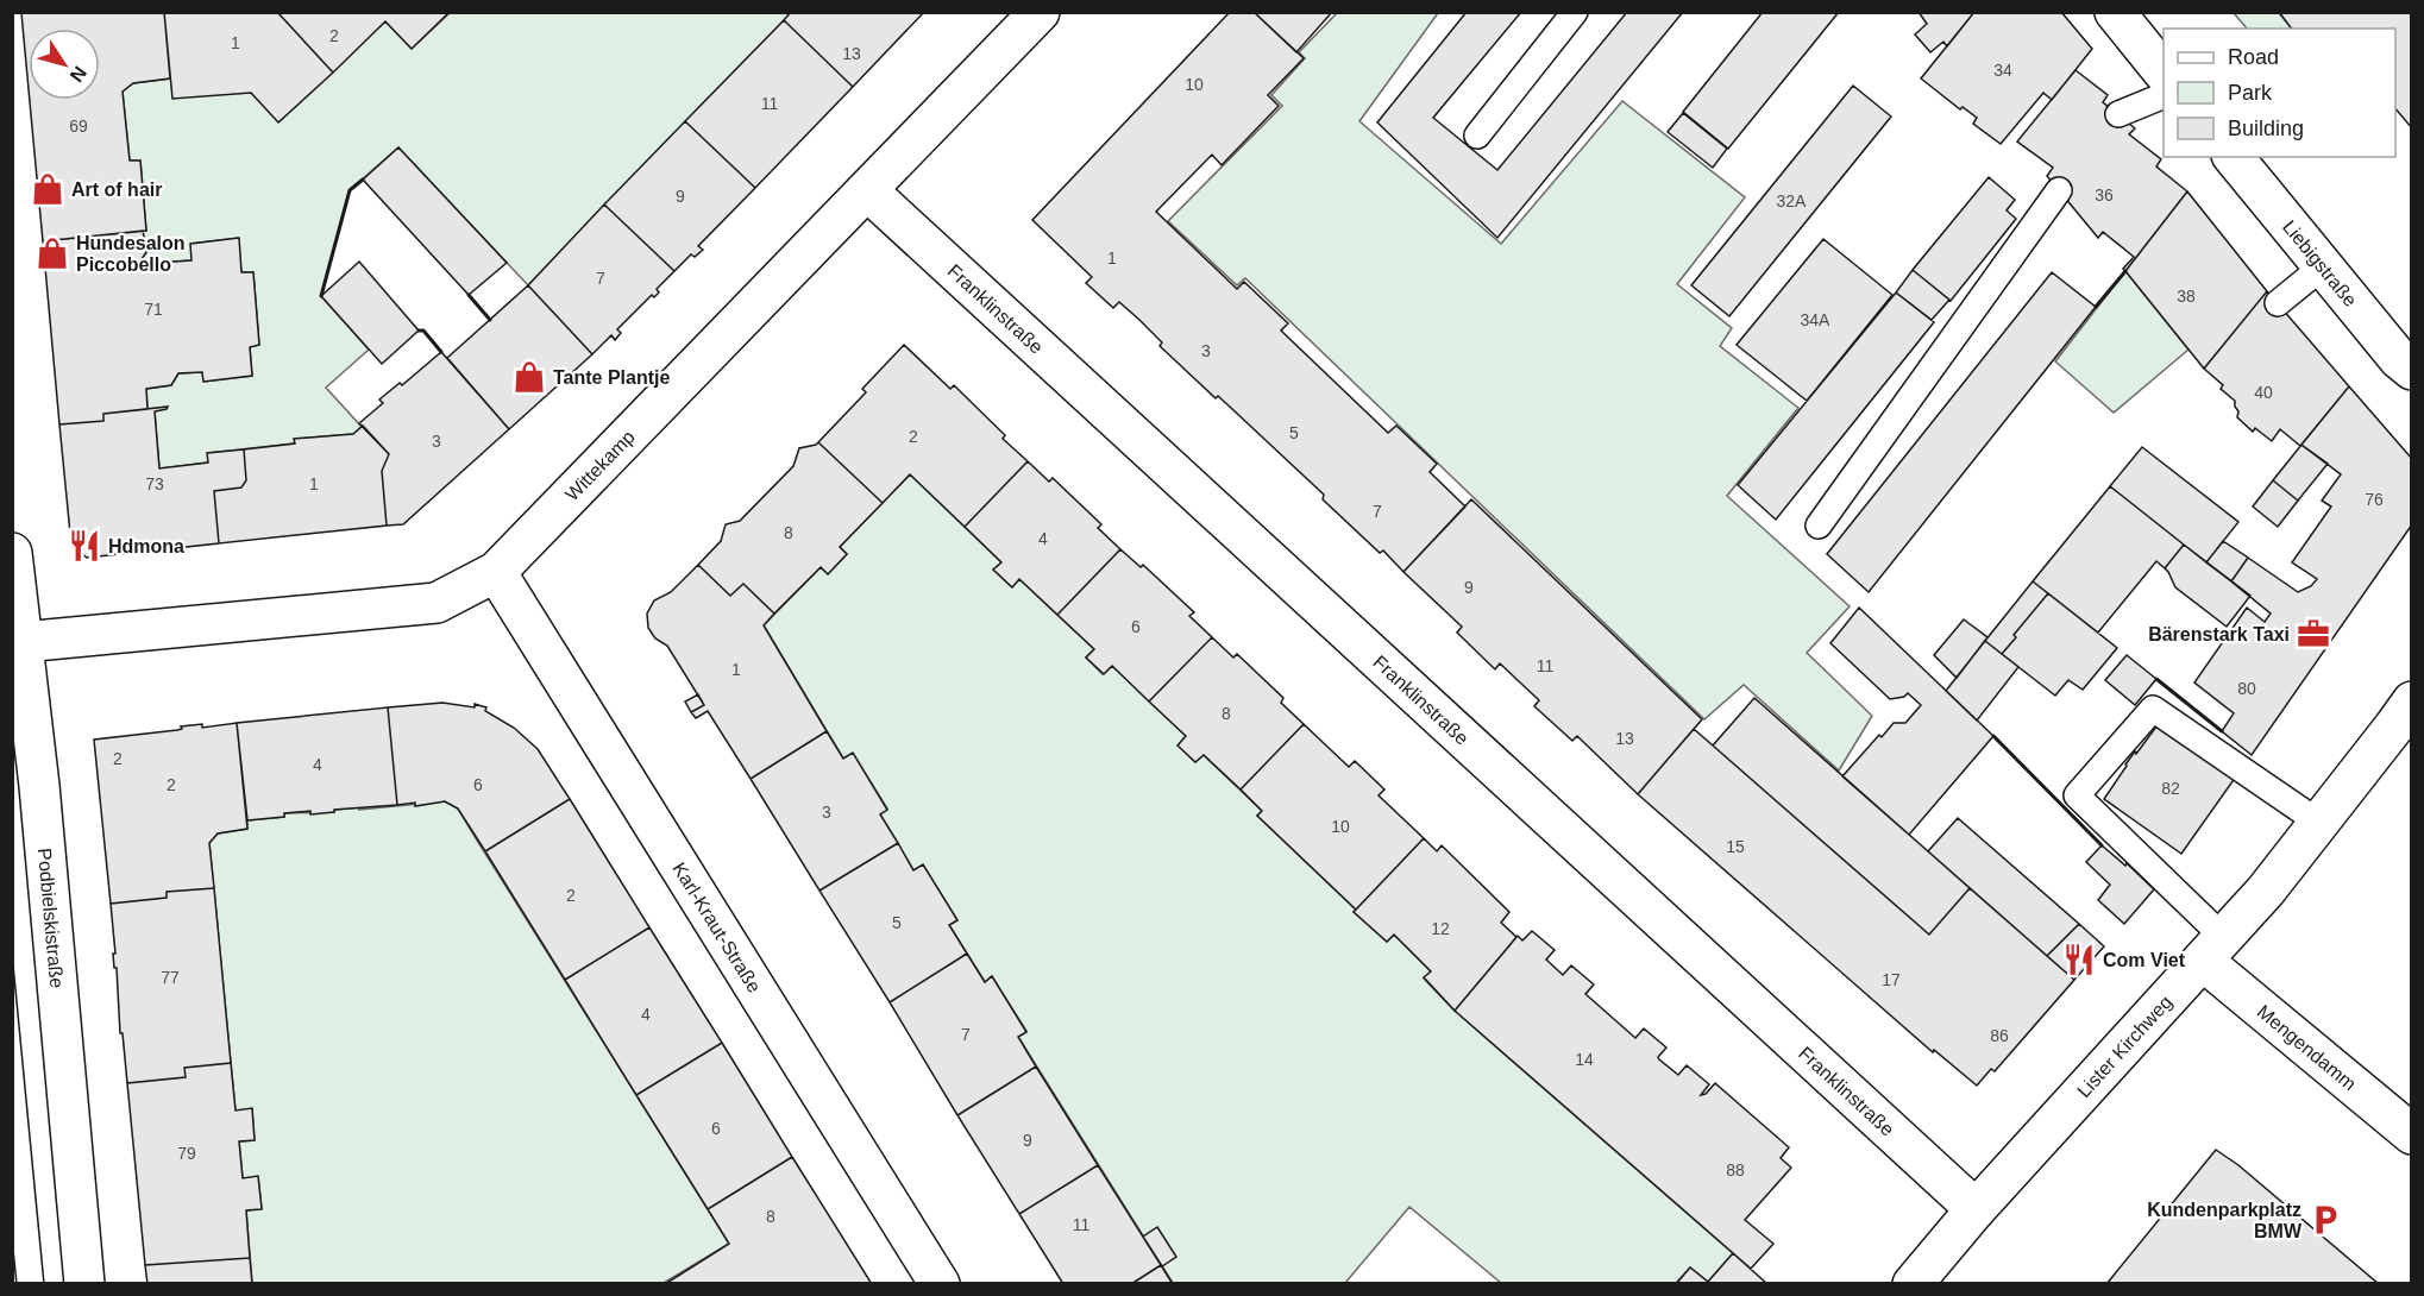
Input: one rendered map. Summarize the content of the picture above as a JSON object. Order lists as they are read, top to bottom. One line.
{"streets":{"street":["Liebigstraße","Franklinstraße","Wittekamp","Podbielskistraße","Karl-Kraut-Straße","Lister Kirchweg","Mengendamm"]},"crossings":[["Franklinstraße","Wittekamp"],["Franklinstraße","Lister Kirchweg"],["Wittekamp","Podbielskistraße"],["Wittekamp","Karl-Kraut-Straße"],["Lister Kirchweg","Mengendamm"]],"places":{"shop":["Art of hair","Hundesalon Piccobello","Tante Plantje"],"restaurant":["Hdmona","Com Viet"],"office":["Bärenstark Taxi"],"parking":["Kundenparkplatz BMW"]},"house_numbers":["2","1","13","34","10","11","69","36","9","32A","1","7","38","71","34A","3","40","5","2","3","73","1","76","7","8","4","9","6","11","1","80","8","13","2","4","2","6","82","3","10","15","2","5","12","77","17","4","7","86","14","6","9","79","88","8","11"],"legend":["Road","Park","Building"],"north":"bottom right"}
